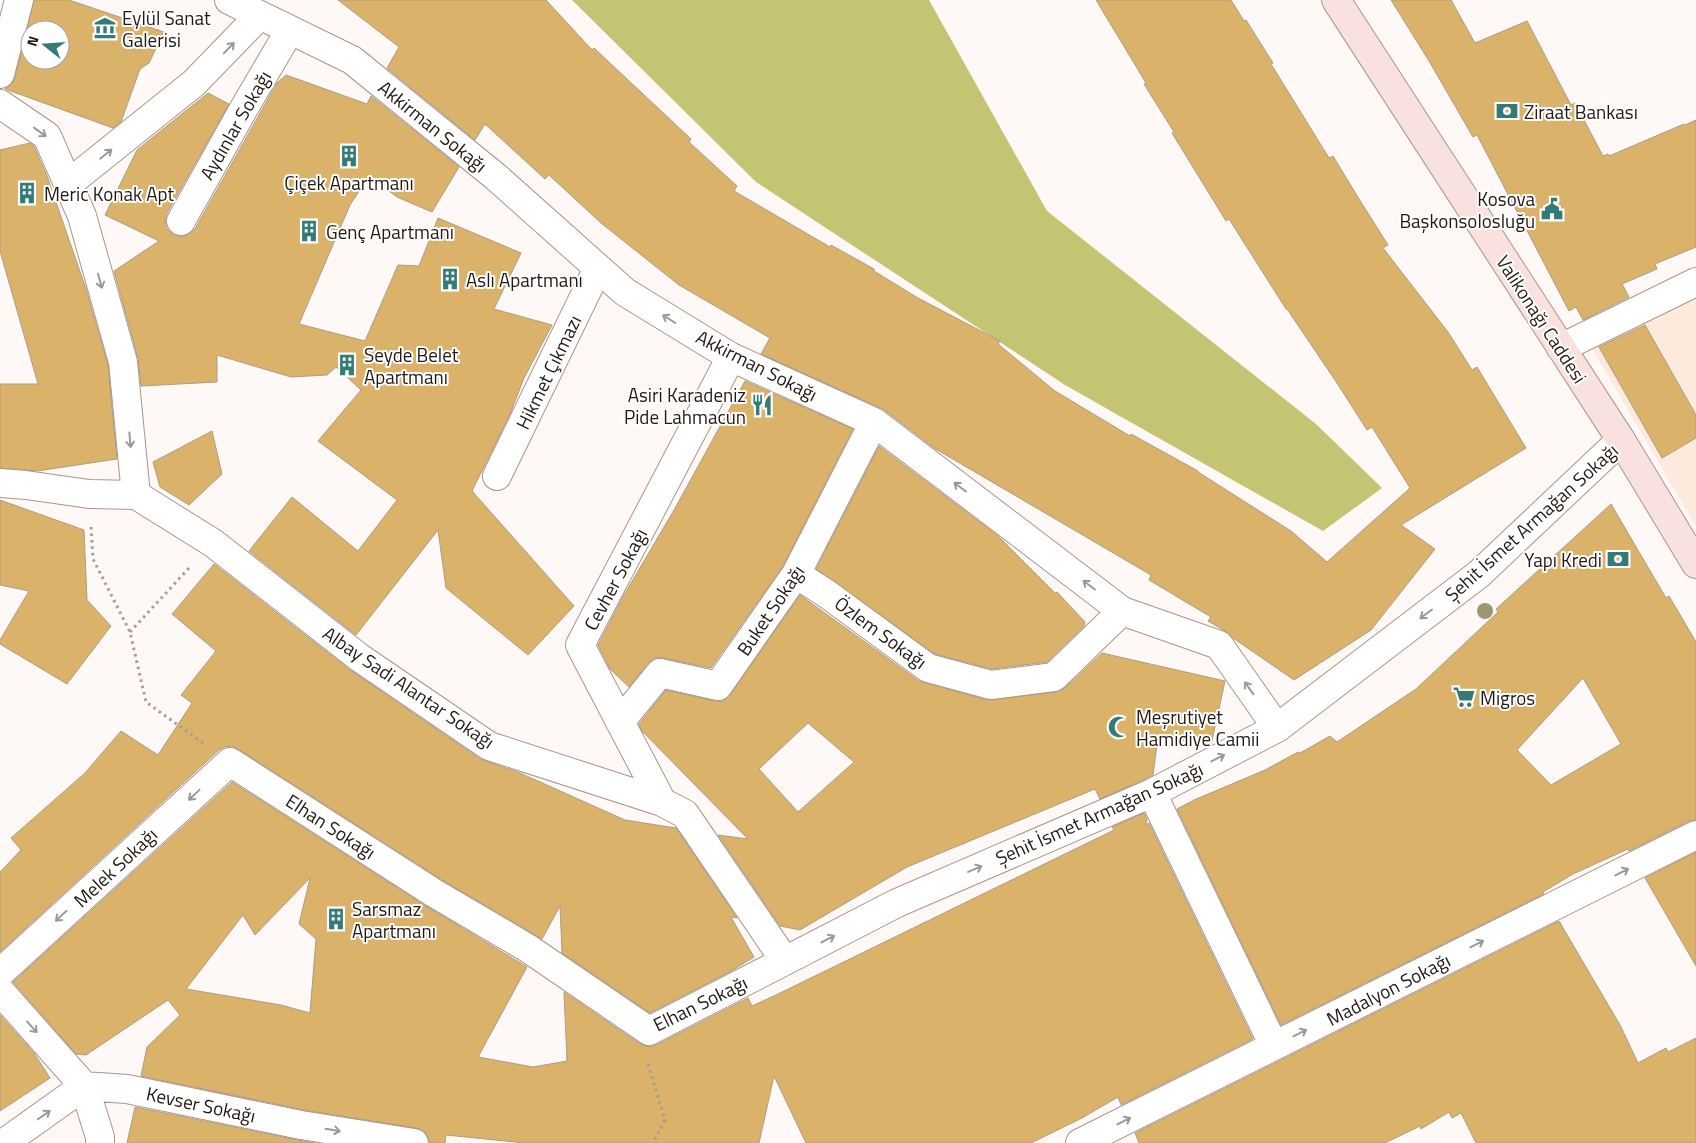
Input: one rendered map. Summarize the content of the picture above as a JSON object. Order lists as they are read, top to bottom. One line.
{"streets":{"street":["Aydınlar Sokağı","Akkirman Sokağı","Valikonağı Caddesi","Hikmet Çıkmazı","Şehit İsmet Armağan Sokağı","Cevher Sokağı","Buket Sokağı","Özlem Sokağı","Albay Sadi Alantar Sokağı","Elhan Sokağı","Melek Sokağı","Madalyon Sokağı","Kevser Sokağı"]},"crossings":[["Aydınlar Sokağı","Akkirman Sokağı"],["Akkirman Sokağı","Hikmet Çıkmazı"],["Akkirman Sokağı","Şehit İsmet Armağan Sokağı"],["Akkirman Sokağı","Cevher Sokağı"],["Akkirman Sokağı","Buket Sokağı"],["Akkirman Sokağı","Özlem Sokağı"],["Valikonağı Caddesi","Şehit İsmet Armağan Sokağı"],["Şehit İsmet Armağan Sokağı","Albay Sadi Alantar Sokağı"],["Şehit İsmet Armağan Sokağı","Elhan Sokağı"],["Cevher Sokağı","Buket Sokağı"],["Cevher Sokağı","Albay Sadi Alantar Sokağı"],["Buket Sokağı","Özlem Sokağı"],["Albay Sadi Alantar Sokağı","Elhan Sokağı"],["Elhan Sokağı","Melek Sokağı"]],"one_way":["Akkirman Sokağı","Melek Sokağı","Madalyon Sokağı"],"places":{"museum":["Eylül Sanat Galerisi"],"bank":["Ziraat Bankası","Yapı Kredi"],"building":["Çiçek Apartmanı","Meric Konak Apt","Genç Apartmanı","Aslı Apartmanı","Seyde Belet Apartmanı","Sarsmaz Apartmanı"],"public building":["Kosova Başkonsolosluğu"],"restaurant":["Asiri Karadeniz Pide Lahmacun"],"supermarket":["Migros"],"mosque":["Meşrutiyet Hamidiye Camii"]},"north":"left"}
